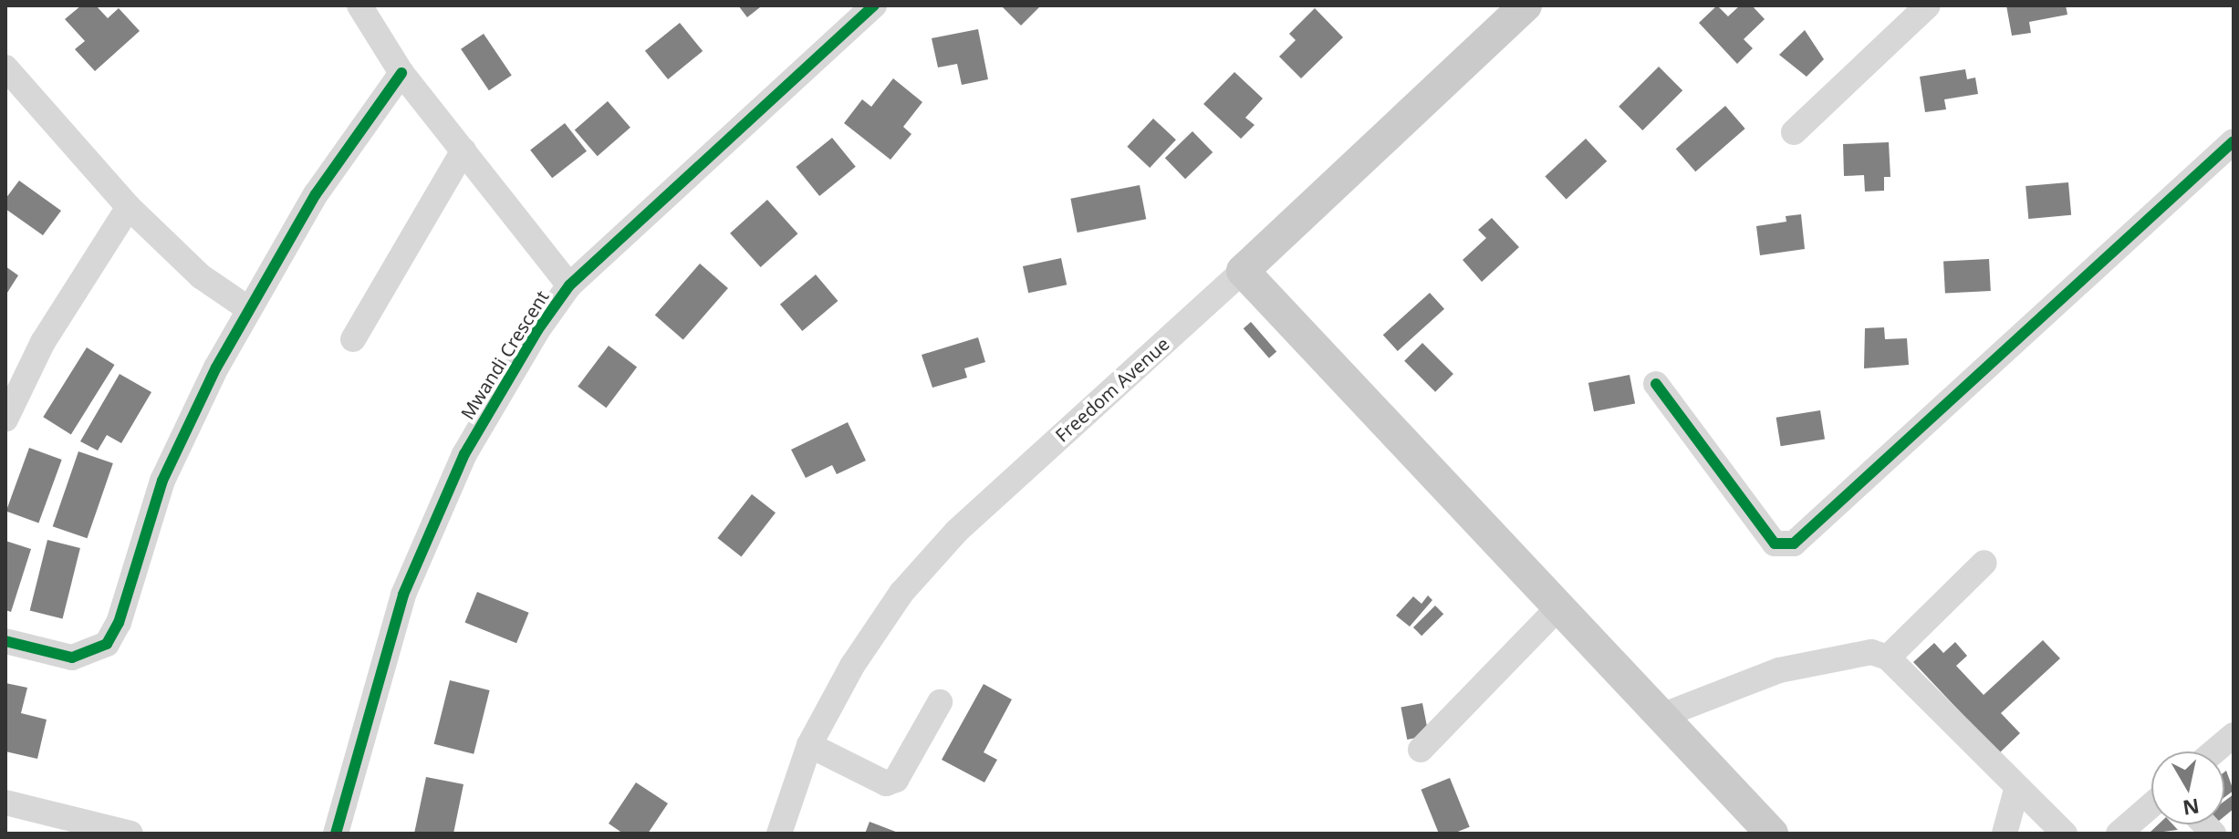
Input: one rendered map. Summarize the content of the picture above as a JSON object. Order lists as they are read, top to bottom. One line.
{"streets":{"main road":["Freedom Avenue"],"street":["Mwandi Crescent"]},"north":"bottom"}
